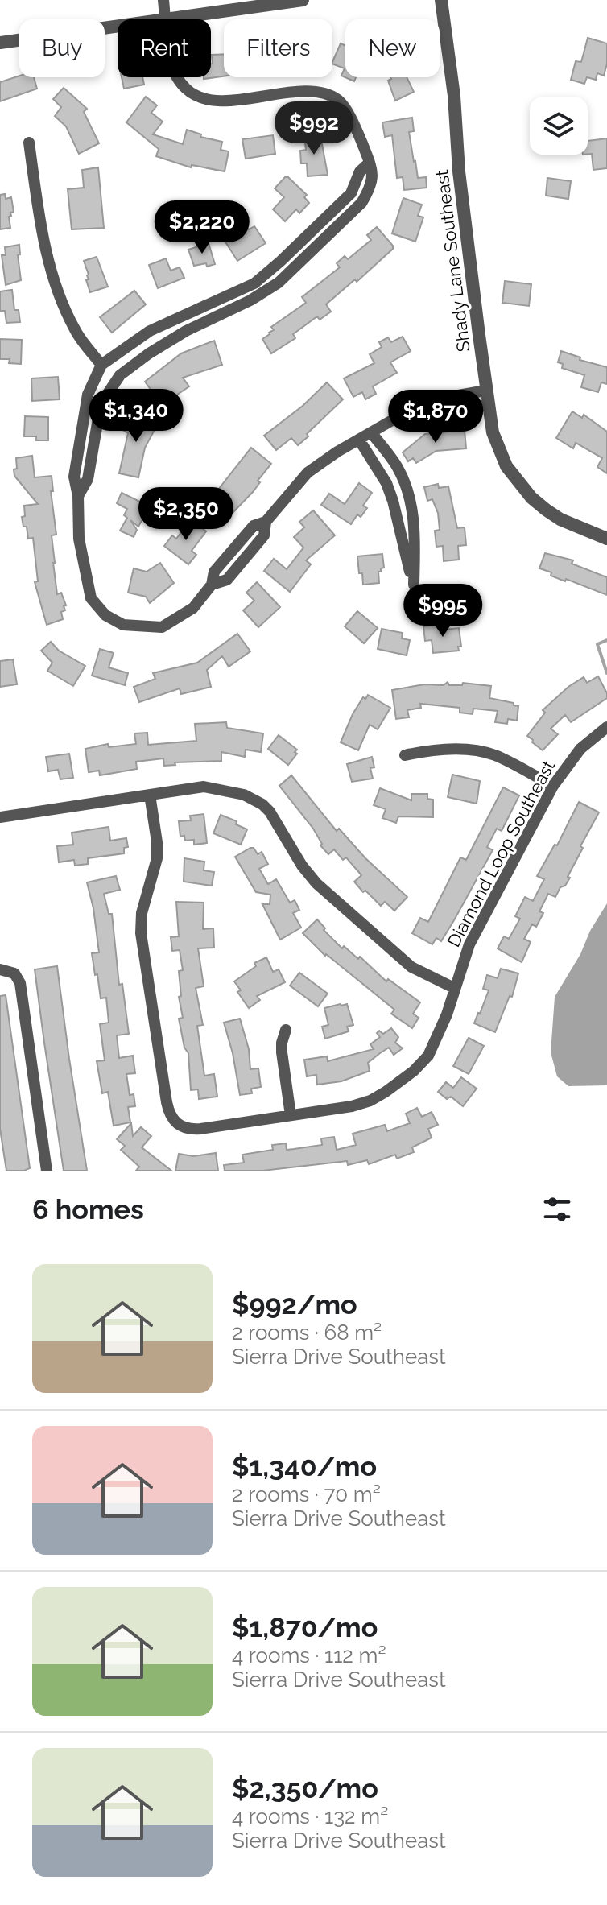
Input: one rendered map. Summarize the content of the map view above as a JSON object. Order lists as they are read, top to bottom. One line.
{"streets":{"street":["Shady Lane Southeast","Diamond Loop Southeast"]},"page":{"chip":["Buy","Rent","Filters","New"],"price":["$992","$2,220","$1,340","$1,870","$2,350","$995"],"heading":"6 homes","list":[{"name":"$992/mo","note":"2 rooms · 68 m² · Sierra Drive Southeast"},{"name":"$1,340/mo","note":"2 rooms · 70 m² · Sierra Drive Southeast"},{"name":"$1,870/mo","note":"4 rooms · 112 m² · Sierra Drive Southeast"},{"name":"$2,350/mo","note":"4 rooms · 132 m² · Sierra Drive Southeast"}]}}
